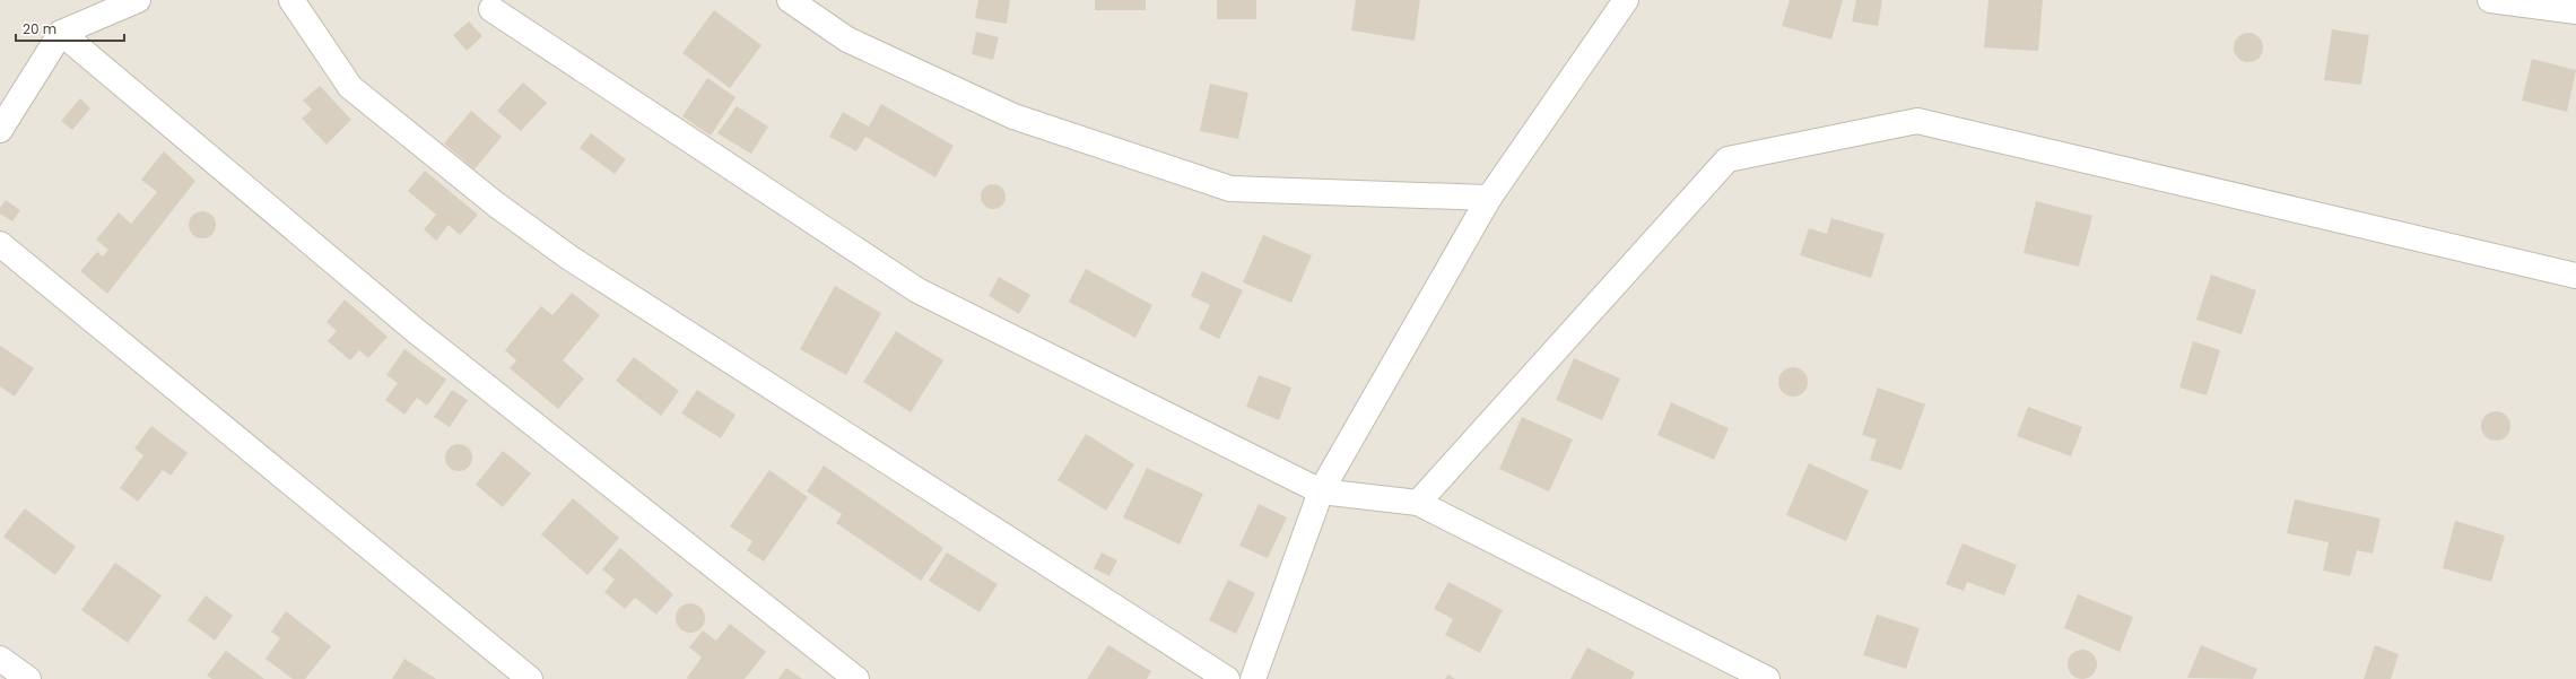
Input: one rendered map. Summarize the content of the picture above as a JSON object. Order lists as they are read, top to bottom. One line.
{"scale_bar":"20 m"}
